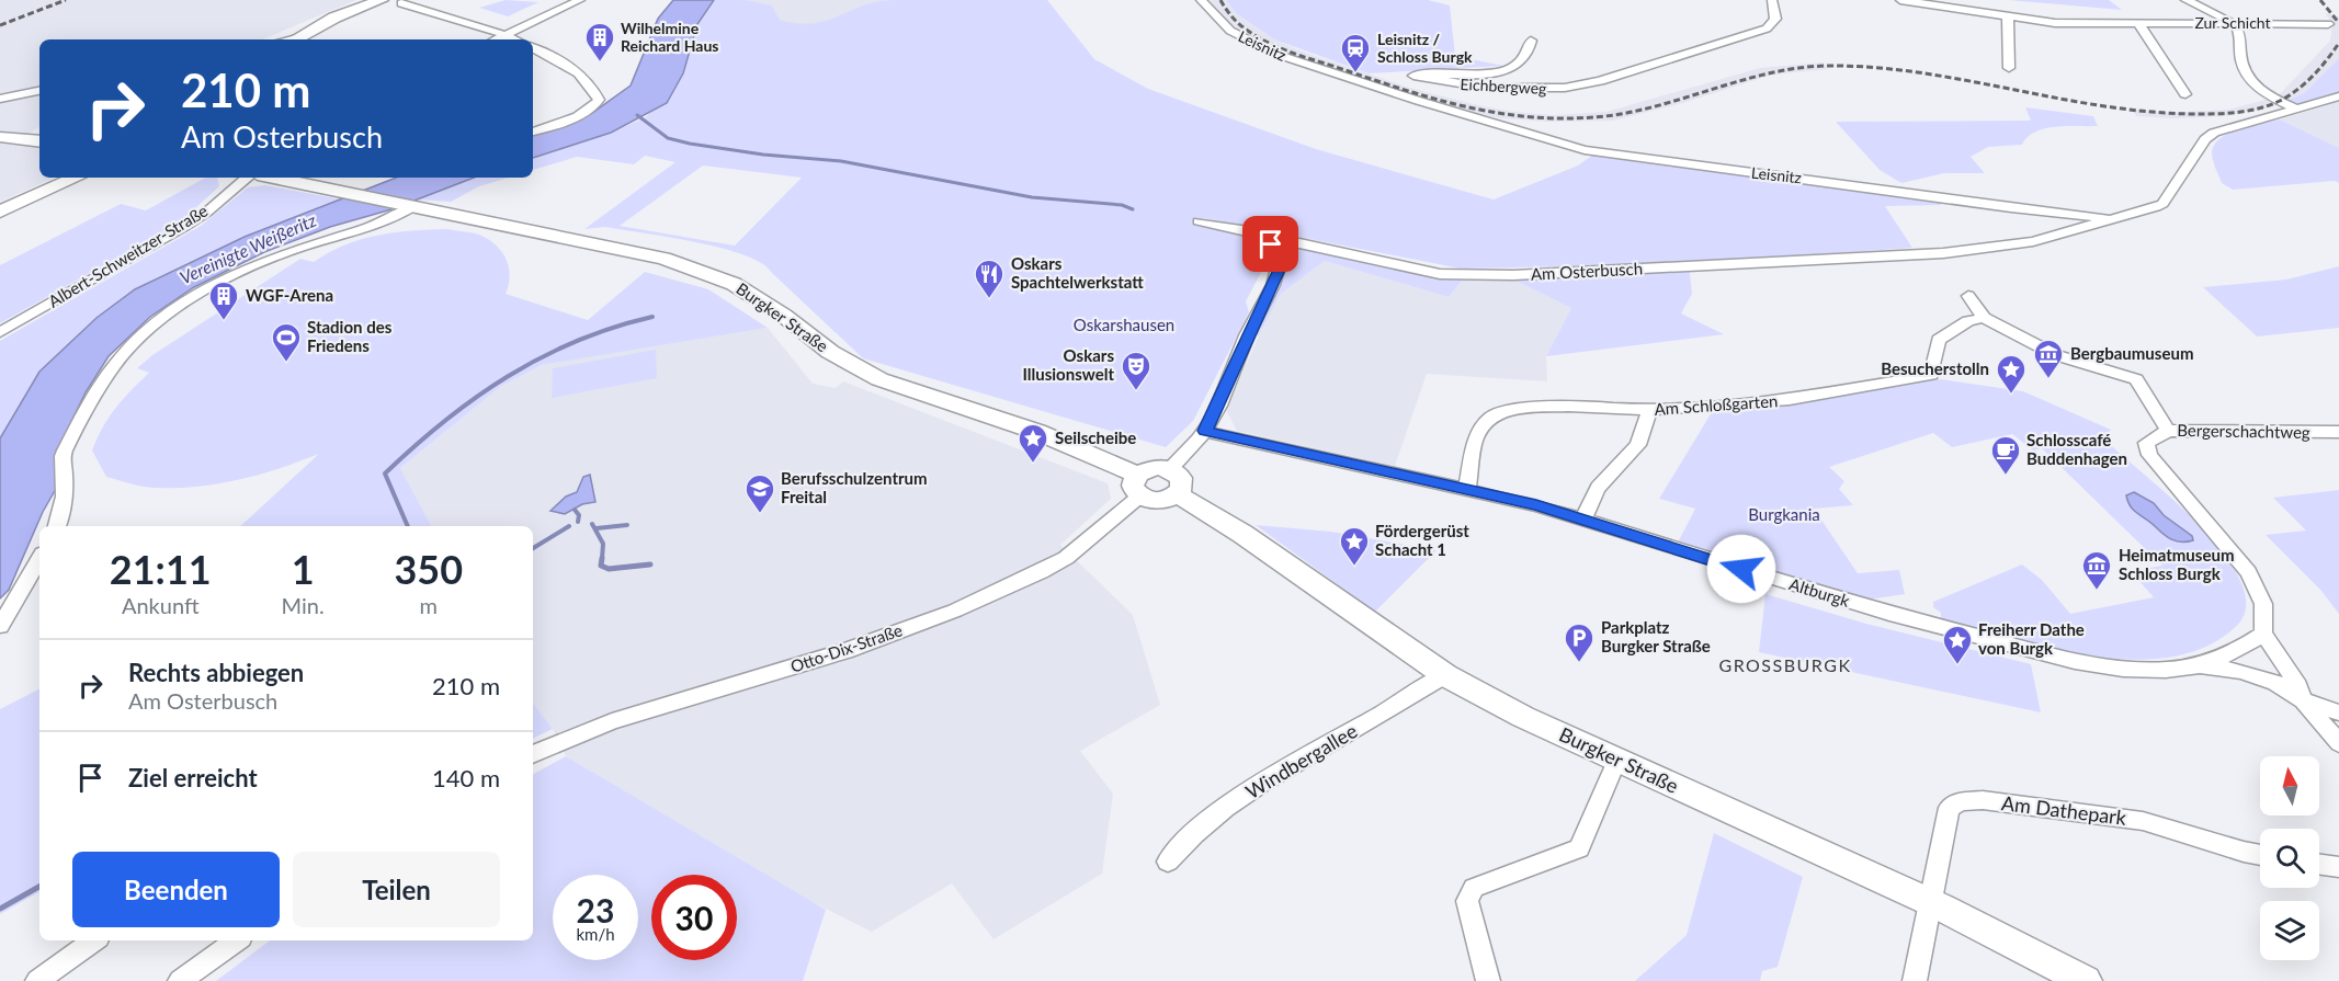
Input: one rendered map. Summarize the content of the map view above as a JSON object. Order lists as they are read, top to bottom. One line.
{"streets":{"main road":["Burgker Straße"],"street":["Zur Schicht","Leisnitz","Eichbergweg","Albert-Schweitzer-Straße","Am Osterbusch","Am Schloßgarten","Bergerschachtweg","Altburgk","Otto-Dix-Straße","Windbergallee","Am Dathepark"]},"crossings":[["Leisnitz","Am Osterbusch"],["Burgker Straße","Otto-Dix-Straße"],["Burgker Straße","Windbergallee"],["Burgker Straße","Am Dathepark"],["Am Schloßgarten","Altburgk"]],"districts":["GROSSBURGK"],"water":["Vereinigte Weißeritz"],"parks":["Oskarshausen","Burgkania"],"places":{"building":["Wilhelmine Reichard Haus","WGF-Arena"],"station":["Leisnitz / Schloss Burgk"],"restaurant":["Oskars Spachtelwerkstatt"],"sports":["Stadion des Friedens"],"museum":["Bergbaumuseum","Heimatmuseum Schloss Burgk"],"theatre":["Oskars Illusionswelt"],"place":["Besucherstolln","Seilscheibe","Fördergerüst Schacht 1","Freiherr Dathe von Burgk"],"cafe":["Schlosscafé Buddenhagen"],"school or university":["Berufsschulzentrum Freital"],"parking":["Parkplatz Burgker Straße"]},"north":"top","page":{"turn":["210 m","Am Osterbusch"],"eta":["21:11","Ankunft","1","Min.","350","m"],"list":[{"name":"Rechts abbiegen","note":"Am Osterbusch","value":"210 m"},{"name":"Ziel erreicht","value":"140 m"}],"buttons":["Beenden","Teilen"],"speed":"23 km/h","limit":"30"}}
